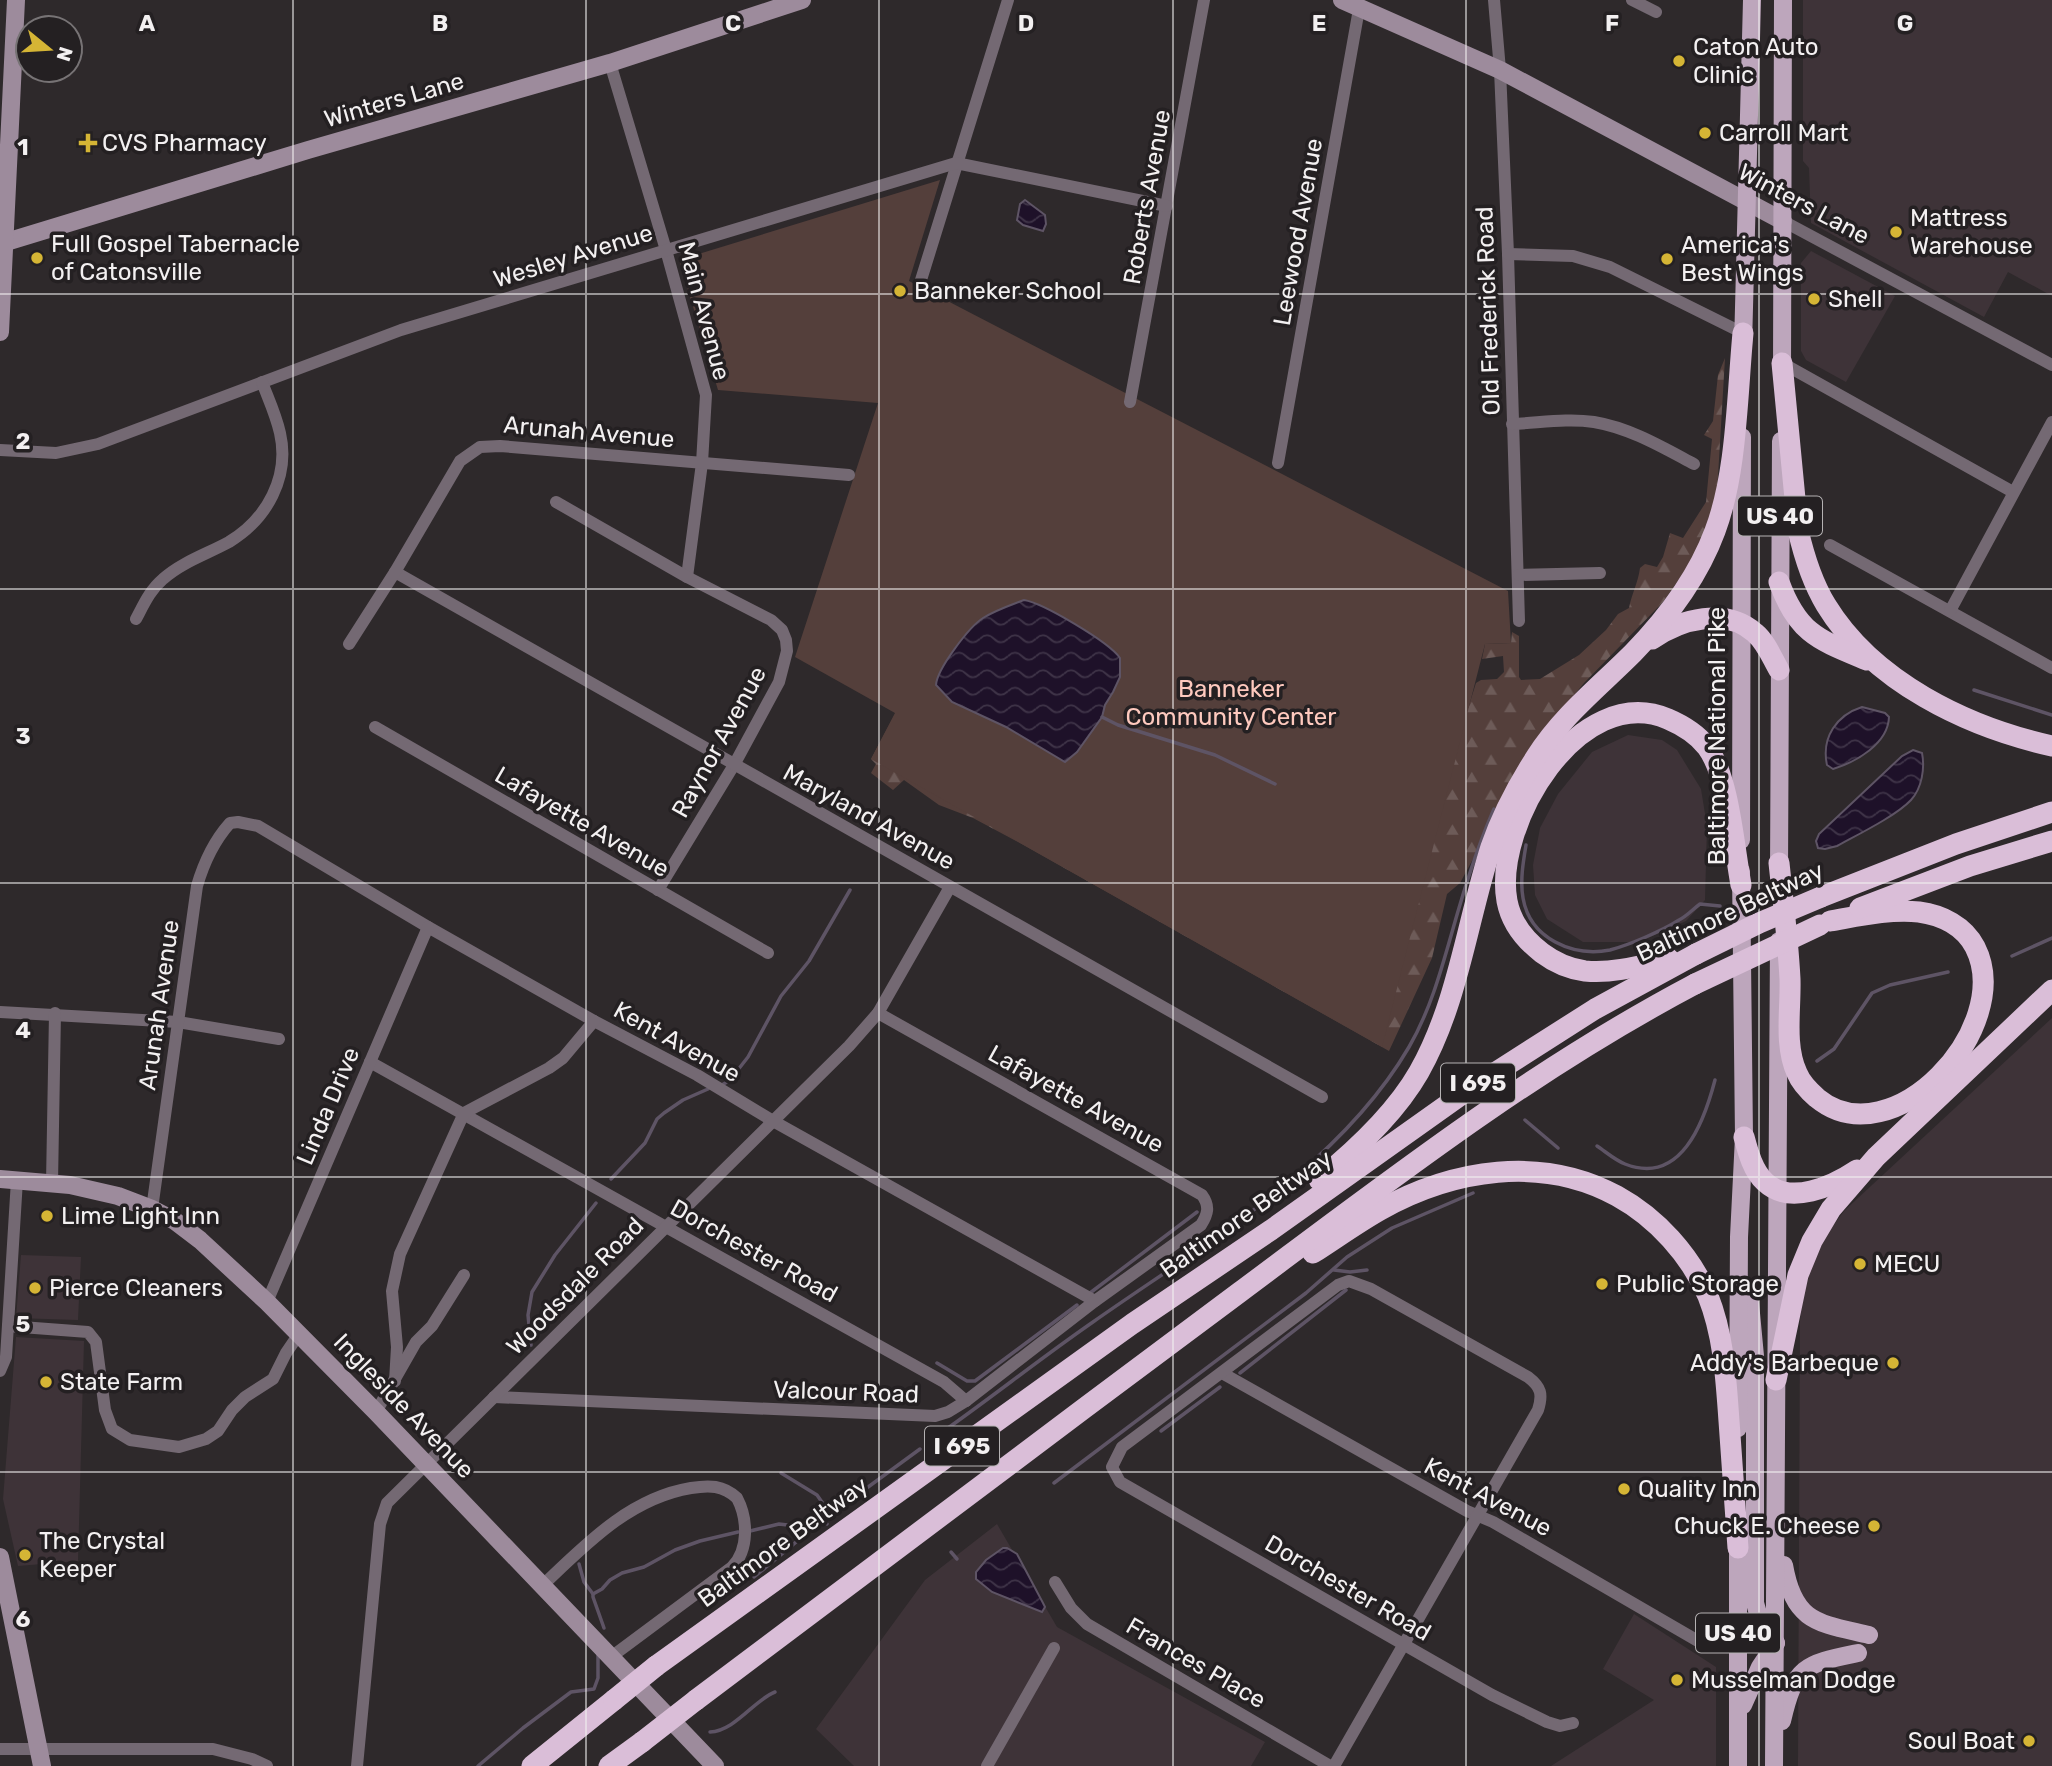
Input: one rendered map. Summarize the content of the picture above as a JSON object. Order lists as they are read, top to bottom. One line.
{"streets":{"highway":["Baltimore Beltway","I 695"],"main road":["Winters Lane","US 40","Baltimore National Pike","Ingleside Avenue"],"street":["Roberts Avenue","Leewood Avenue","Wesley Avenue","Main Avenue","Old Frederick Road","Arunah Avenue","Raynor Avenue","Maryland Avenue","Lafayette Avenue","Kent Avenue","Linda Drive","Dorchester Road","Woodsdale Road","Valcour Road","Frances Place"]},"crossings":[["Winters Lane","Leewood Avenue"],["Winters Lane","Main Avenue"],["Winters Lane","Old Frederick Road"],["Winters Lane","US 40"],["Winters Lane","Baltimore National Pike"],["Roberts Avenue","Wesley Avenue"],["Wesley Avenue","Main Avenue"],["Main Avenue","Arunah Avenue"],["Main Avenue","Raynor Avenue"],["Arunah Avenue","Maryland Avenue"],["Arunah Avenue","Kent Avenue"],["Arunah Avenue","Ingleside Avenue"],["Baltimore National Pike","Kent Avenue"],["Raynor Avenue","Maryland Avenue"],["Raynor Avenue","Lafayette Avenue"],["Maryland Avenue","Woodsdale Road"],["Lafayette Avenue","Woodsdale Road"],["Lafayette Avenue","Valcour Road"],["Kent Avenue","Linda Drive"],["Kent Avenue","Dorchester Road"],["Kent Avenue","Woodsdale Road"],["Kent Avenue","Valcour Road"],["Linda Drive","Dorchester Road"],["Linda Drive","Ingleside Avenue"],["Dorchester Road","Woodsdale Road"],["Dorchester Road","Valcour Road"],["Woodsdale Road","Valcour Road"],["Woodsdale Road","Ingleside Avenue"]],"parks":["Banneker Community Center"],"places":{"other":["Caton Auto Clinic","Carroll Mart","Mattress Warehouse","Full Gospel Tabernacle of Catonsville","America's Best Wings","Banneker School","Shell","Lime Light Inn","MECU","Public Storage","Pierce Cleaners","Addy's Barbeque","State Farm","Quality Inn","Chuck E. Cheese","The Crystal Keeper","Musselman Dodge","Soul Boat"],"health":["CVS Pharmacy"]},"north":"right","grid":{"columns":["A","B","C","D","E","F","G"],"rows":["1","2","3","4","5","6"]}}
